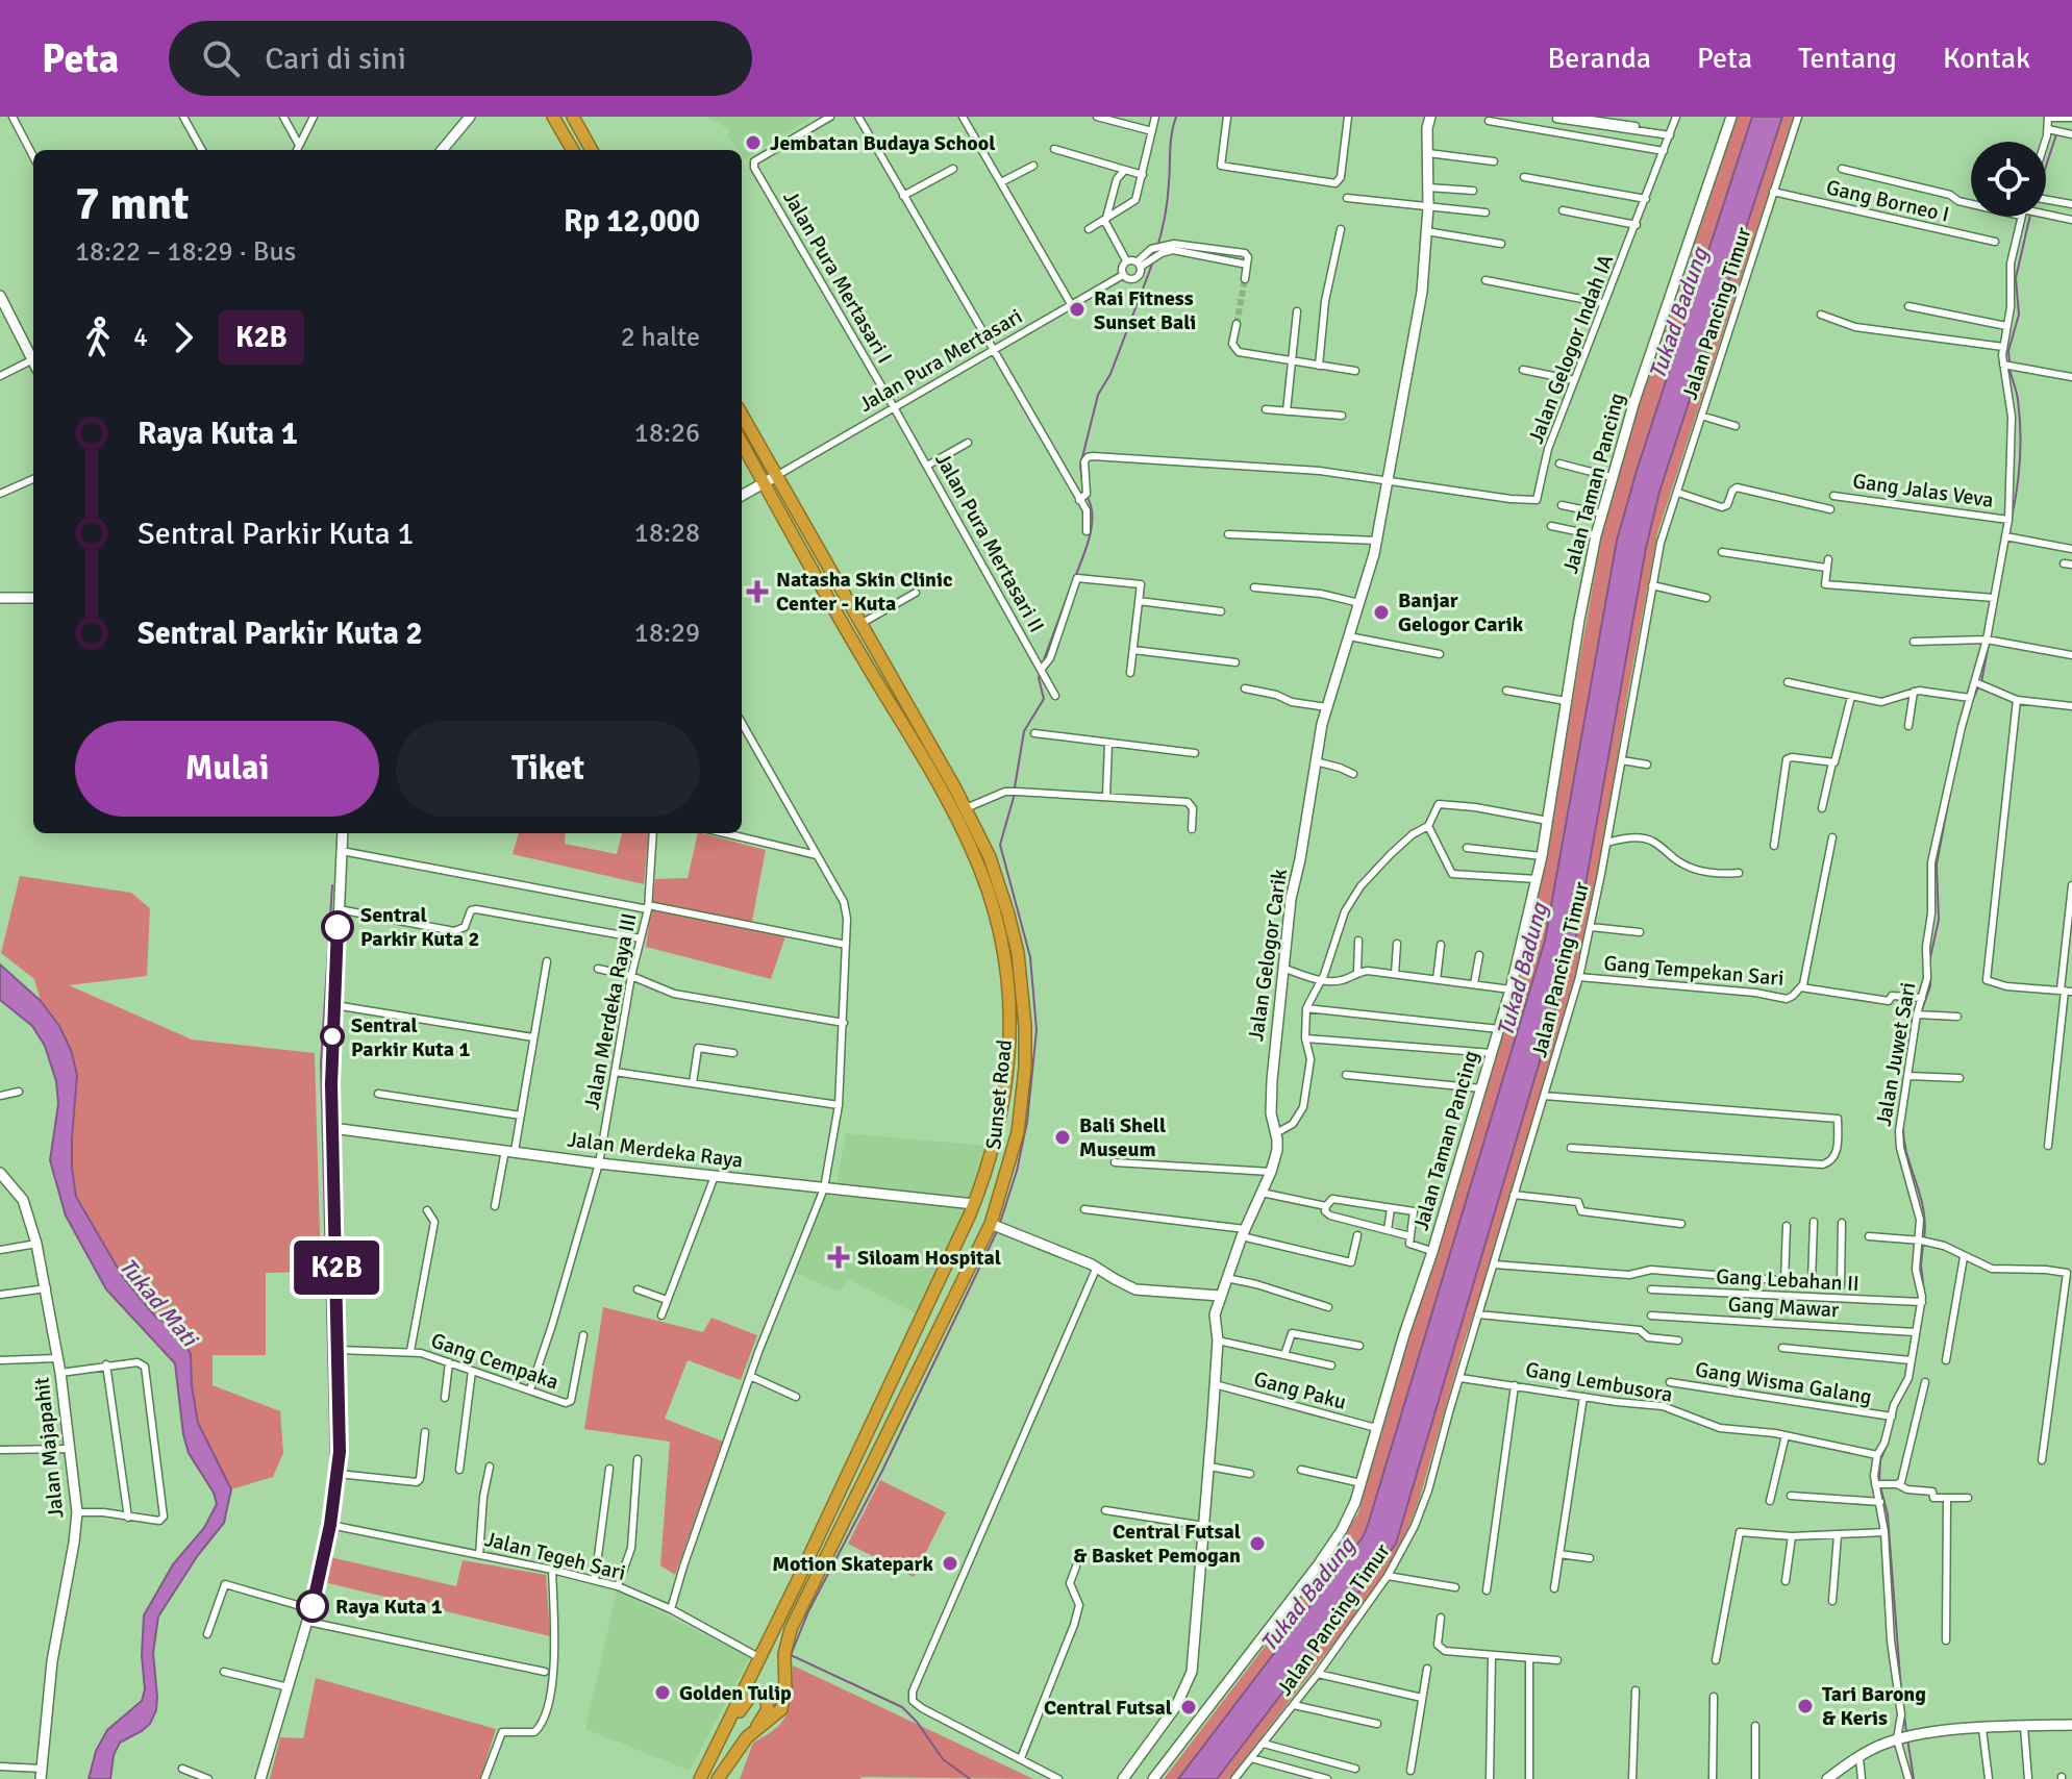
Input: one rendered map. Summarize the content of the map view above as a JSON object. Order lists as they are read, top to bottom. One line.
{"streets":{"highway":["Sunset Road"],"street":["Gang Borneo I","Jalan Pura Mertasari I","Jalan Pancing Timur","Jalan Gelogor Indah IA","Jalan Pura Mertasari","Jalan Taman Pancing","Gang Jalas Veva","Jalan Pura Mertasari II","Jalan Gelogor Carik","Gang Tempekan Sari","Jalan Merdeka Raya III","Jalan Juwet Sari","Jalan Merdeka Raya","Gang Lebahan II","Gang Mawar","Gang Cempaka","Gang Lembusora","Gang Wisma Galang","Gang Paku","Jalan Majapahit","Jalan Tegeh Sari"]},"crossings":[["Gang Borneo I","Jalan Pancing Timur"],["Jalan Pura Mertasari I","Jalan Pura Mertasari"],["Jalan Pura Mertasari I","Jalan Pura Mertasari II"],["Jalan Pancing Timur","Gang Tempekan Sari"],["Jalan Pancing Timur","Gang Lembusora"],["Jalan Gelogor Indah IA","Jalan Gelogor Carik"],["Jalan Pura Mertasari","Jalan Pura Mertasari II"],["Jalan Pura Mertasari","Sunset Road"],["Jalan Taman Pancing","Gang Paku"],["Gang Jalas Veva","Jalan Juwet Sari"],["Jalan Gelogor Carik","Gang Paku"],["Gang Tempekan Sari","Jalan Juwet Sari"],["Jalan Merdeka Raya III","Jalan Merdeka Raya"],["Jalan Merdeka Raya III","Gang Cempaka"],["Jalan Juwet Sari","Gang Lebahan II"],["Jalan Juwet Sari","Gang Mawar"],["Jalan Juwet Sari","Gang Lembusora"],["Jalan Juwet Sari","Gang Wisma Galang"],["Sunset Road","Jalan Merdeka Raya"],["Sunset Road","Jalan Tegeh Sari"]],"water":["Tukad Badung","Tukad Mati"],"places":{"other":["Jembatan Budaya School","Rai Fitness Sunset Bali","Banjar Gelogor Carik","Sentral Parkir Kuta 2","Sentral Parkir Kuta 1","Bali Shell Museum","Central Futsal & Basket Pemogan","Motion Skatepark","Raya Kuta 1","Golden Tulip","Tari Barong & Keris","Central Futsal"],"health":["Natasha Skin Clinic Center - Kuta","Siloam Hospital"]},"lines":["bus line K2B"],"page":{"header":"Peta","search":"Cari di sini","nav":["Beranda","Peta","Tentang","Kontak"],"on_map":"K2B","heading":["7 mnt","18:22 – 18:29 · Bus","Rp 12,000"],"legs":["4","K2B","2 halte"],"list":[{"name":"Raya Kuta 1","value":"18:26"},{"name":"Sentral Parkir Kuta 1","value":"18:28"},{"name":"Sentral Parkir Kuta 2","value":"18:29"}],"buttons":["Mulai","Tiket"]}}
